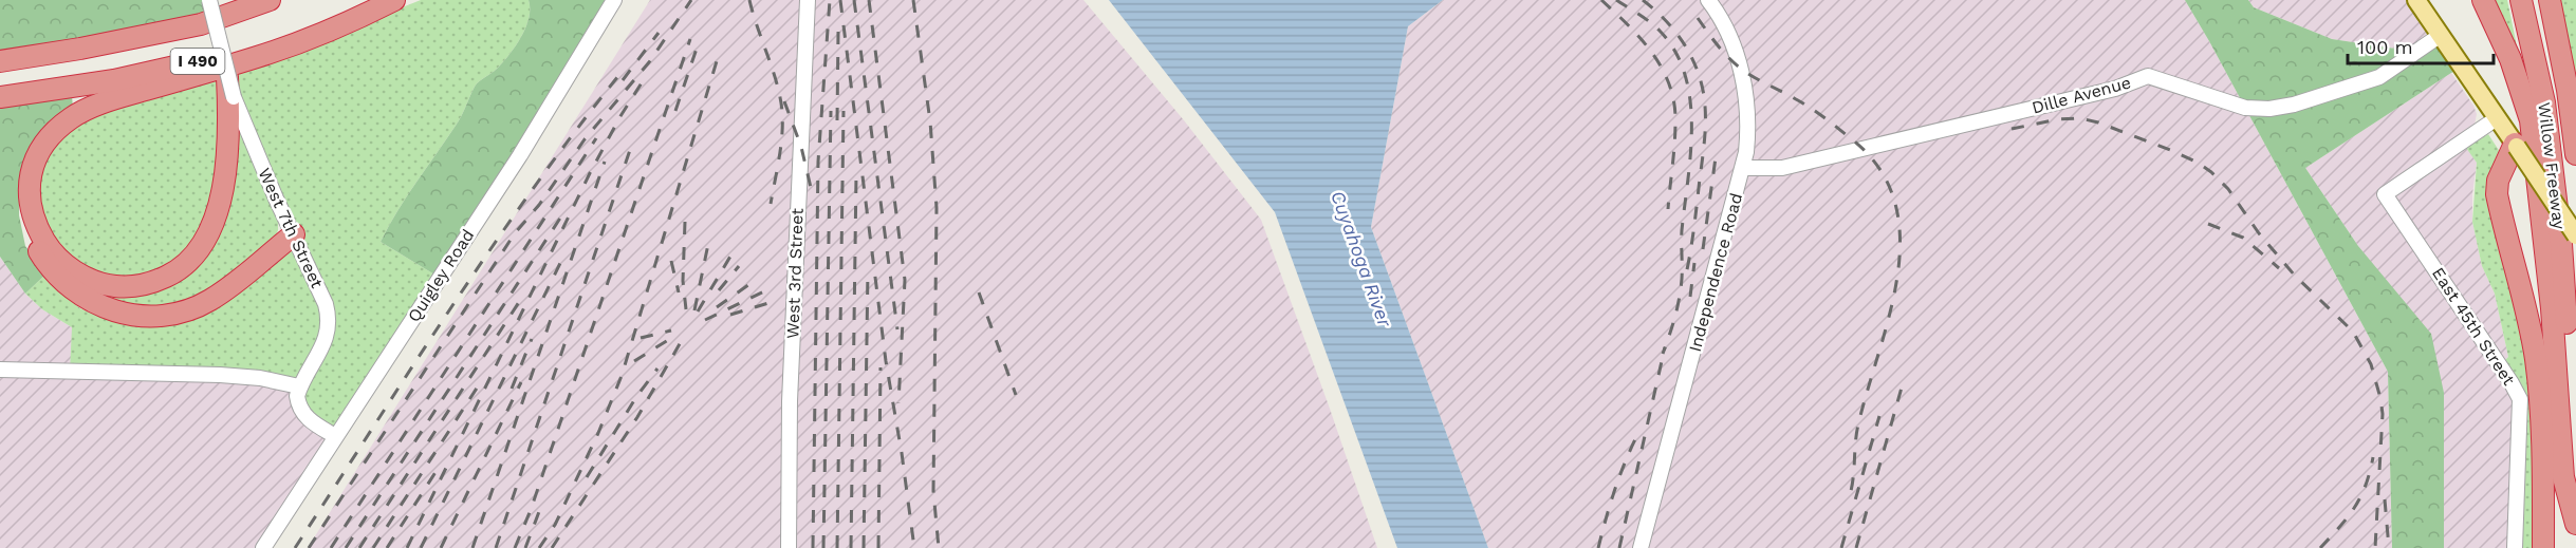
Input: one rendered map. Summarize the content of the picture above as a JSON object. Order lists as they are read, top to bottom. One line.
{"streets":{"highway":["I 490","Willow Freeway"],"street":["Dille Avenue","West 7th Street","Independence Road","West 3rd Street","Quigley Road","East 45th Street"]},"crossings":[["Dille Avenue","Independence Road"]],"water":["Cuyahoga River"],"scale_bar":"100 m"}
